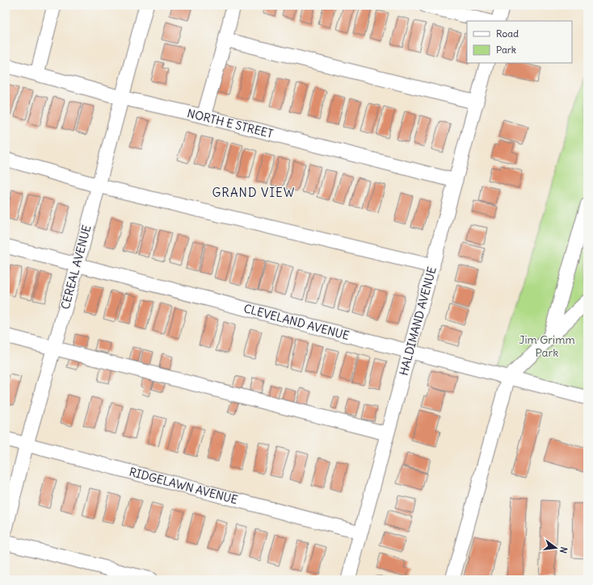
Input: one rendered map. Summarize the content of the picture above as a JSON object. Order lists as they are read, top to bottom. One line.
{"streets":{"street":["NORTH E STREET","CEREAL AVENUE","HALDIMAND AVENUE","CLEVELAND AVENUE","RIDGELAWN AVENUE"]},"crossings":[["NORTH E STREET","CEREAL AVENUE"],["NORTH E STREET","HALDIMAND AVENUE"],["CEREAL AVENUE","CLEVELAND AVENUE"],["CEREAL AVENUE","RIDGELAWN AVENUE"],["HALDIMAND AVENUE","CLEVELAND AVENUE"],["HALDIMAND AVENUE","RIDGELAWN AVENUE"]],"districts":["GRAND VIEW"],"parks":["Jim Grimm Park"],"legend":["Road","Park"],"north":"right"}
